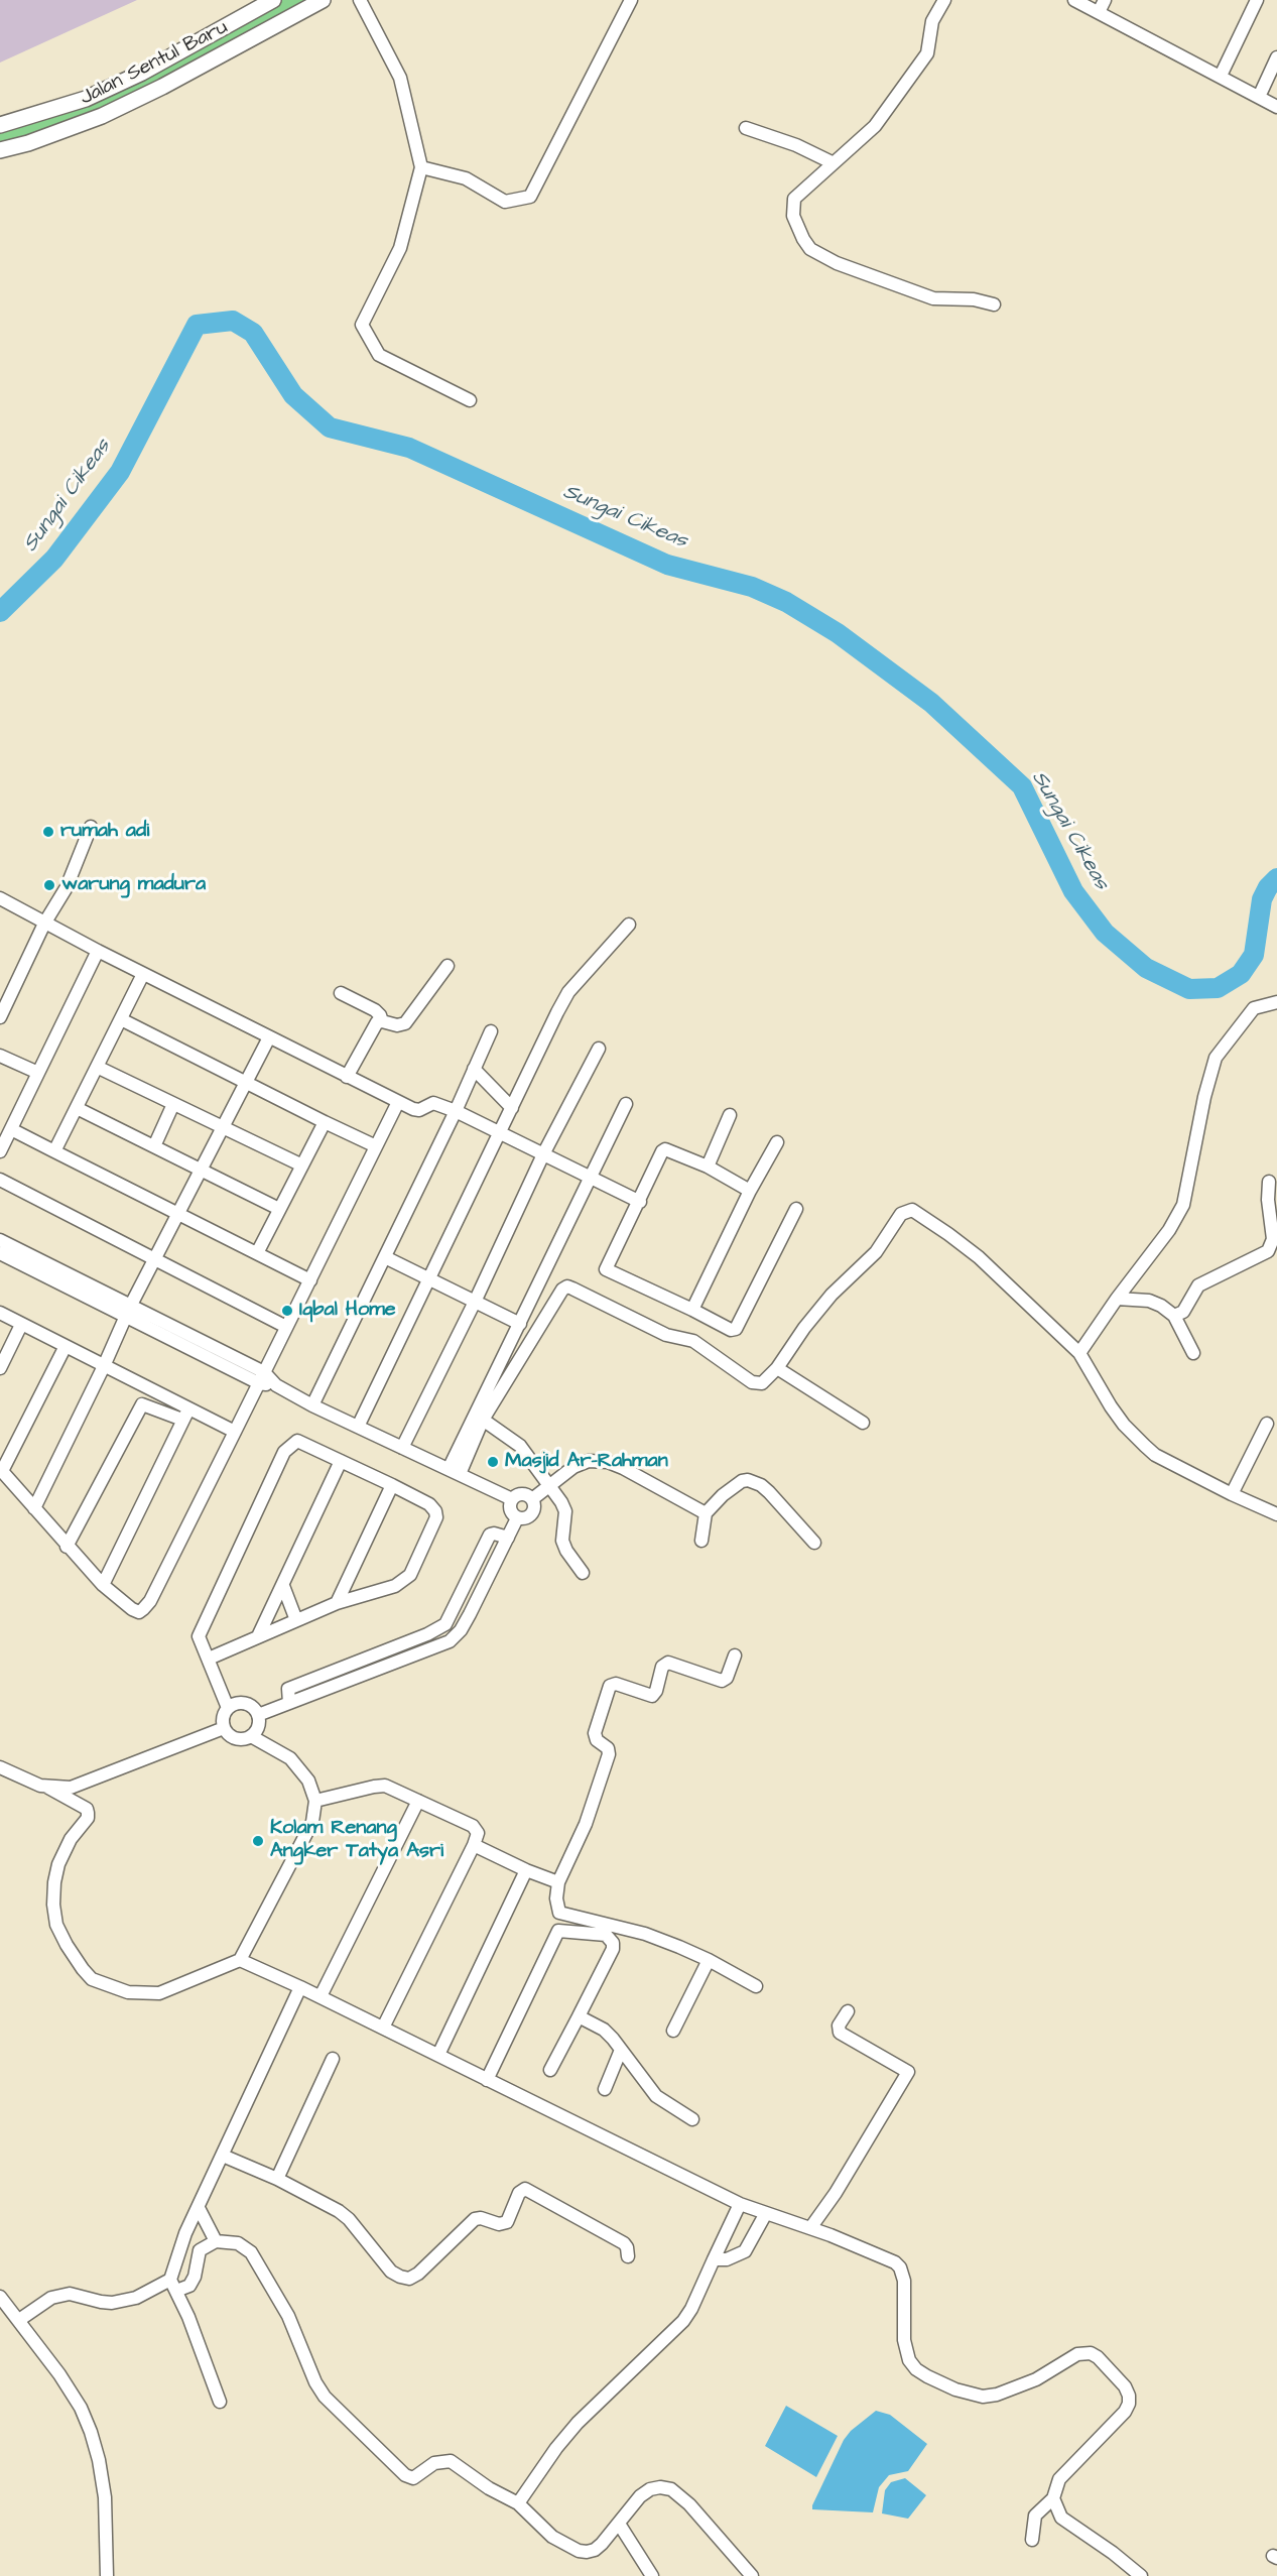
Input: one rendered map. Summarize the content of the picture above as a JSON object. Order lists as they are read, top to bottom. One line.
{"streets":{"main road":["Jalan Sentul Baru"]},"water":["Sungai Cikeas"],"places":["rumah adi","warung madura","Iqbal Home","Masjid Ar-Rahman","Kolam Renang Angker Tatya Asri"]}
